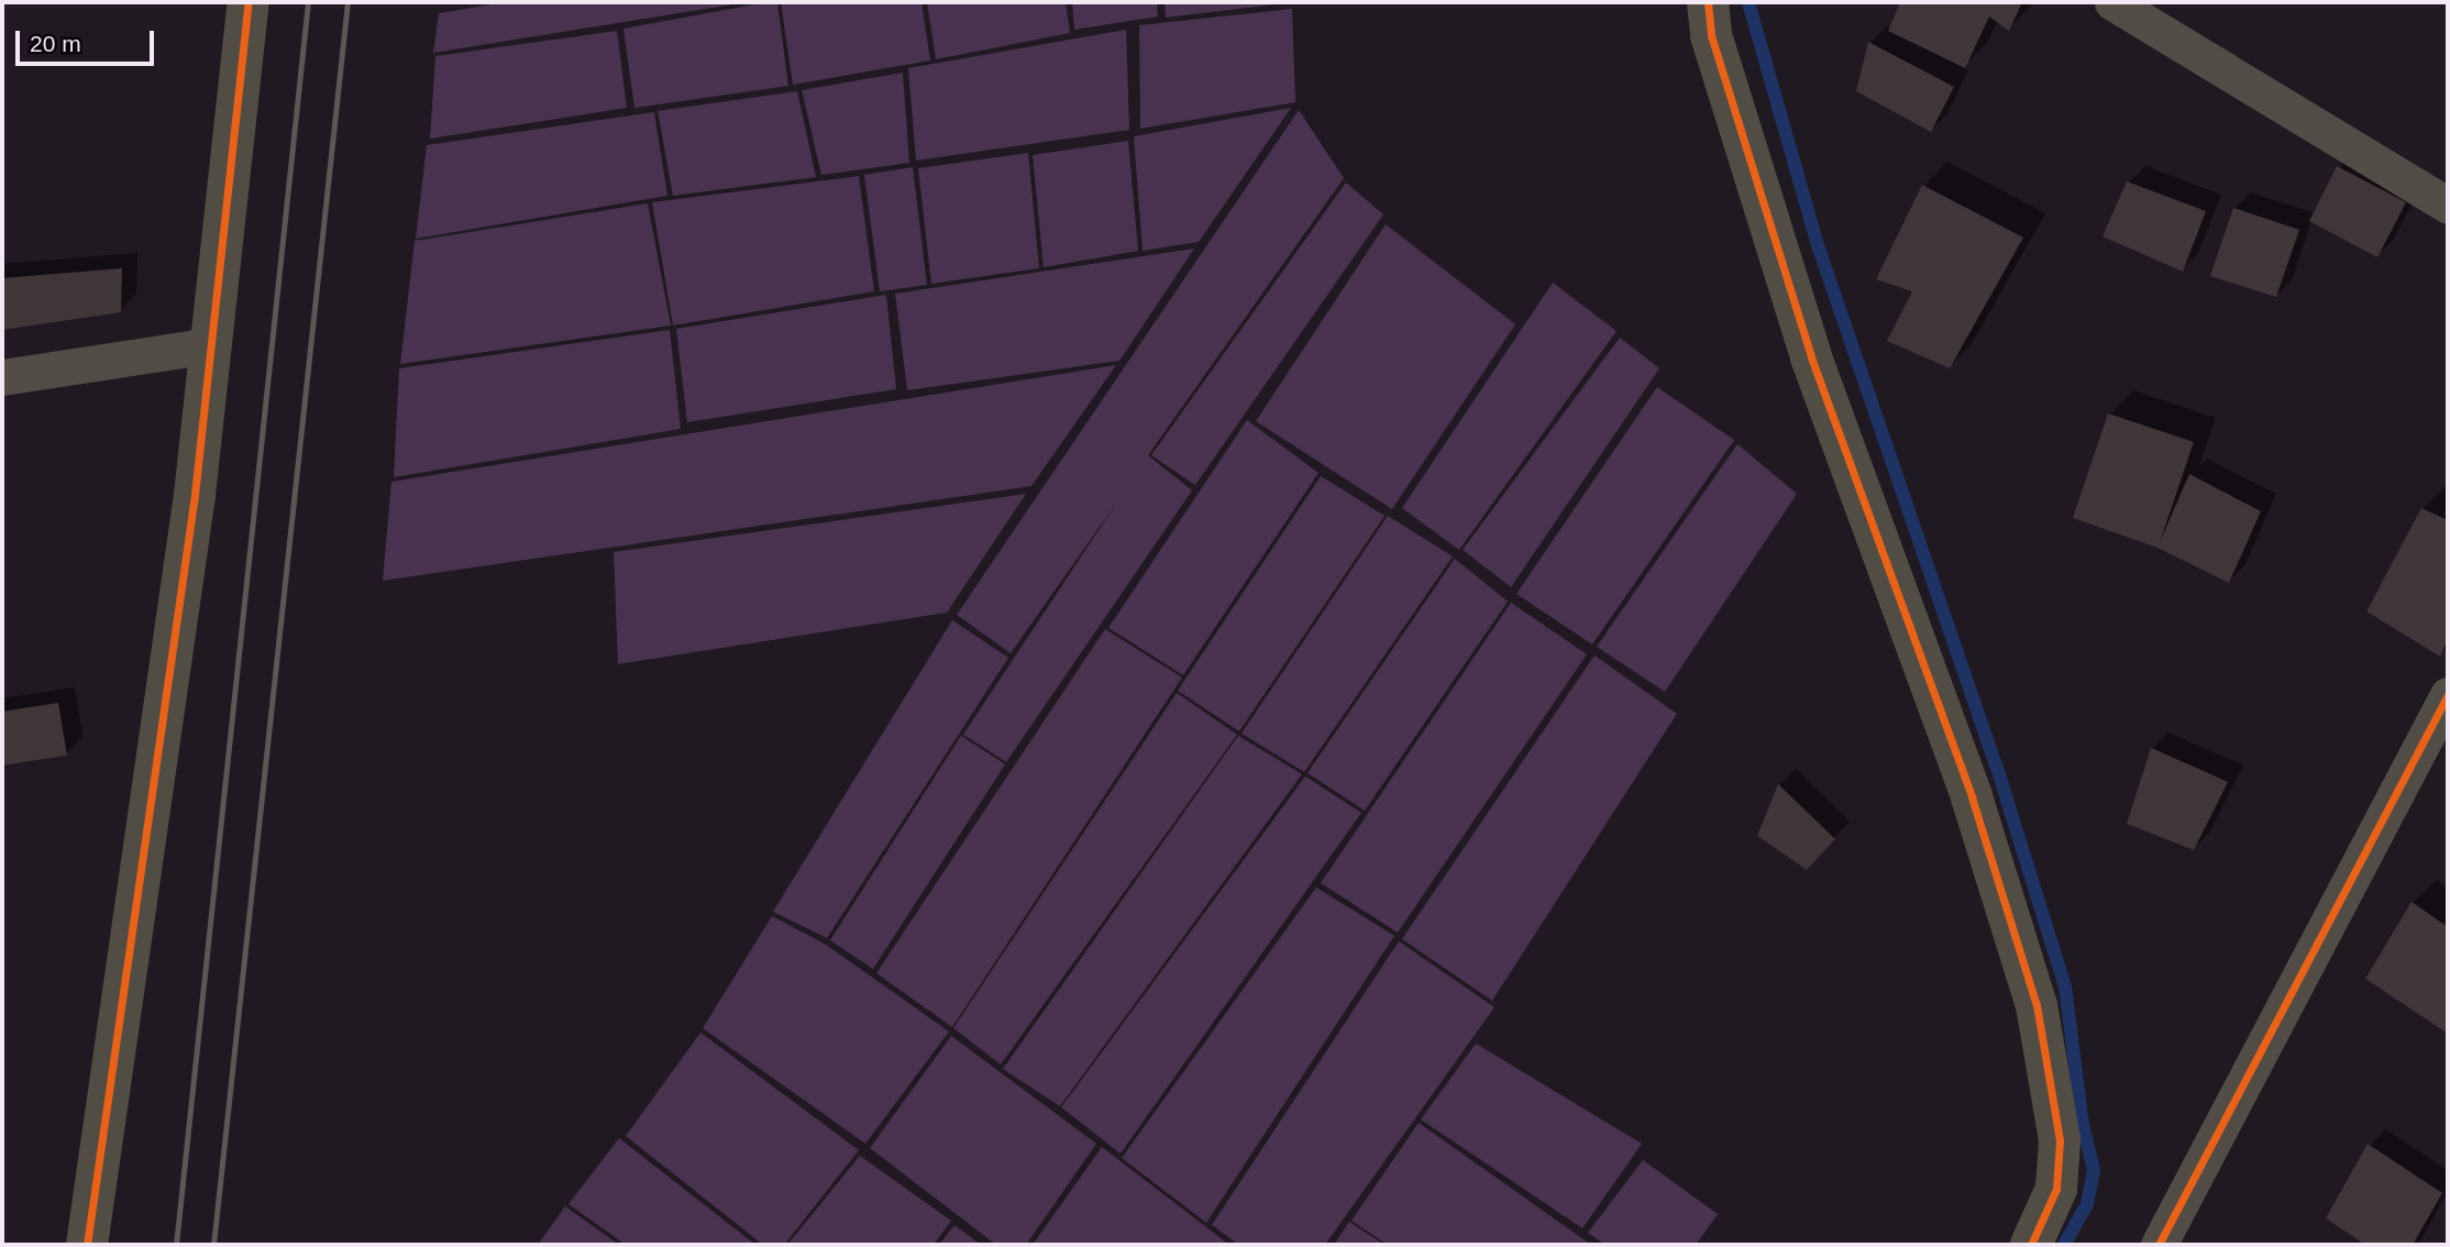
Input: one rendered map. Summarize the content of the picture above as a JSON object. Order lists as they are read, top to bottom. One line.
{"scale_bar":"20 m"}
